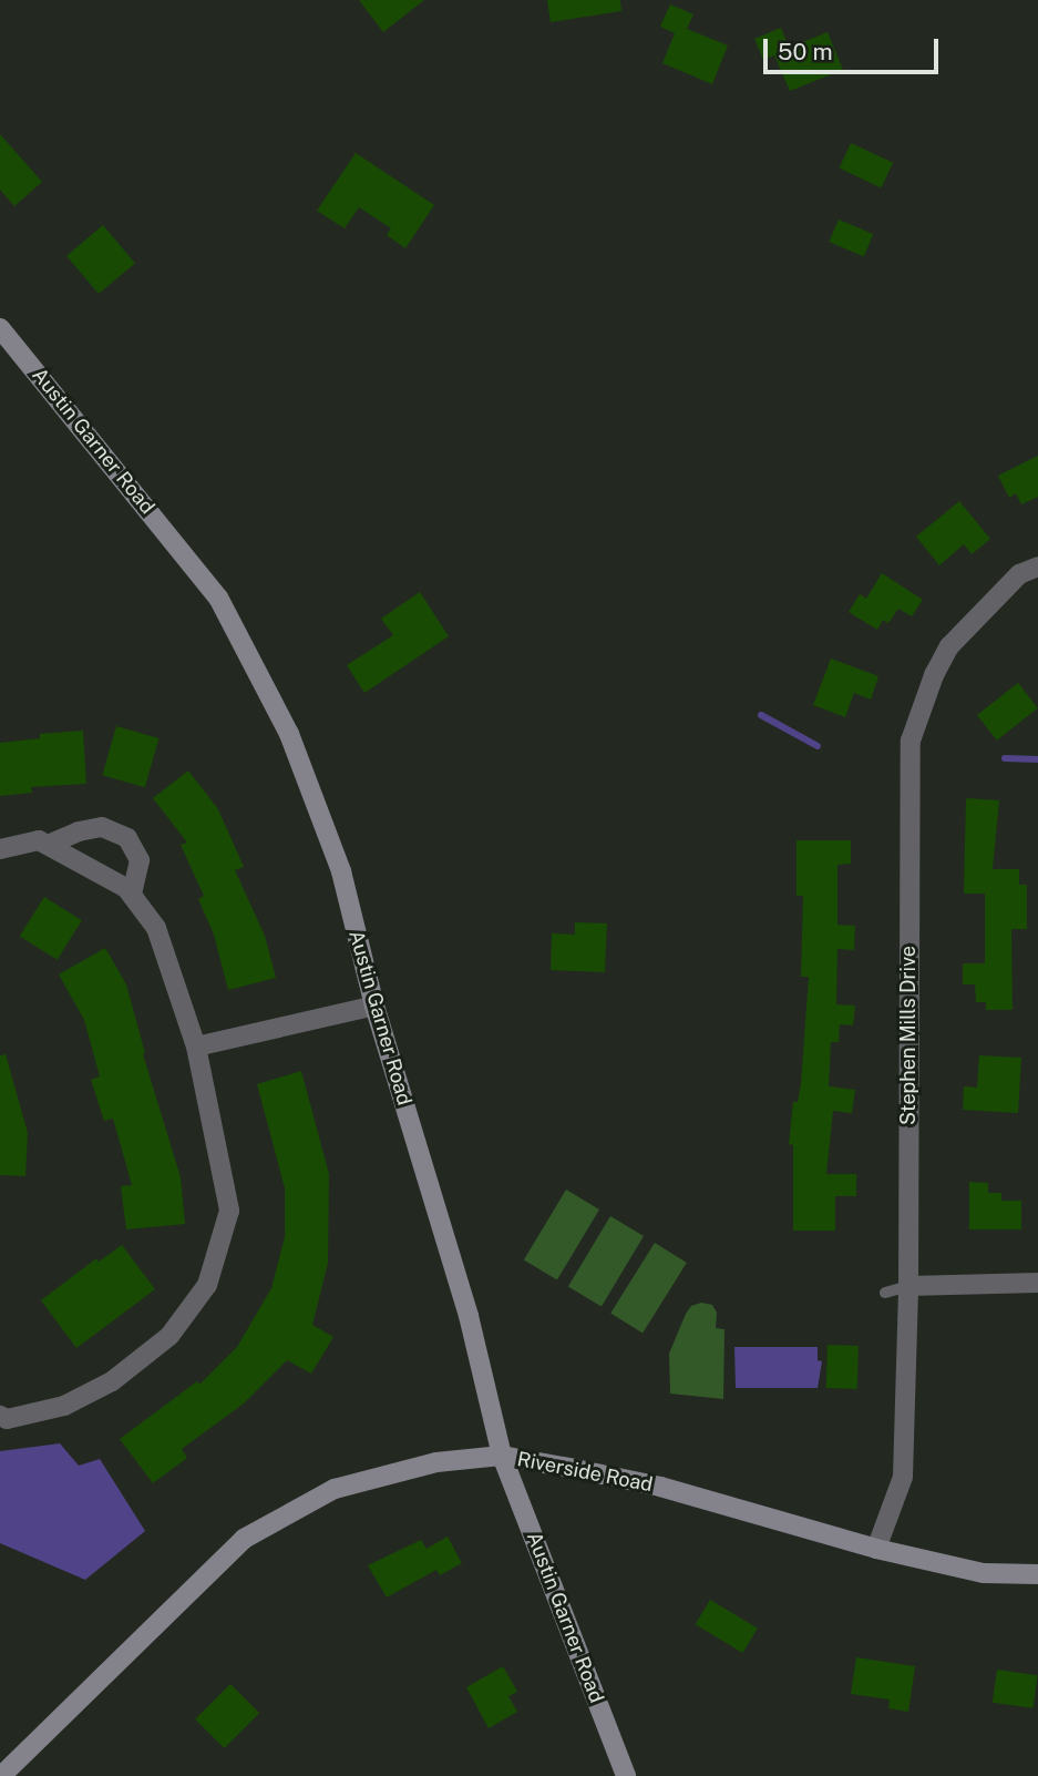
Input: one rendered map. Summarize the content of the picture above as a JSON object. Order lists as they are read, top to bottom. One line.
{"streets":{"street":["Austin Garner Road","Stephen Mills Drive","Riverside Road"]},"crossings":[["Austin Garner Road","Riverside Road"],["Stephen Mills Drive","Riverside Road"]],"scale_bar":"50 m"}
